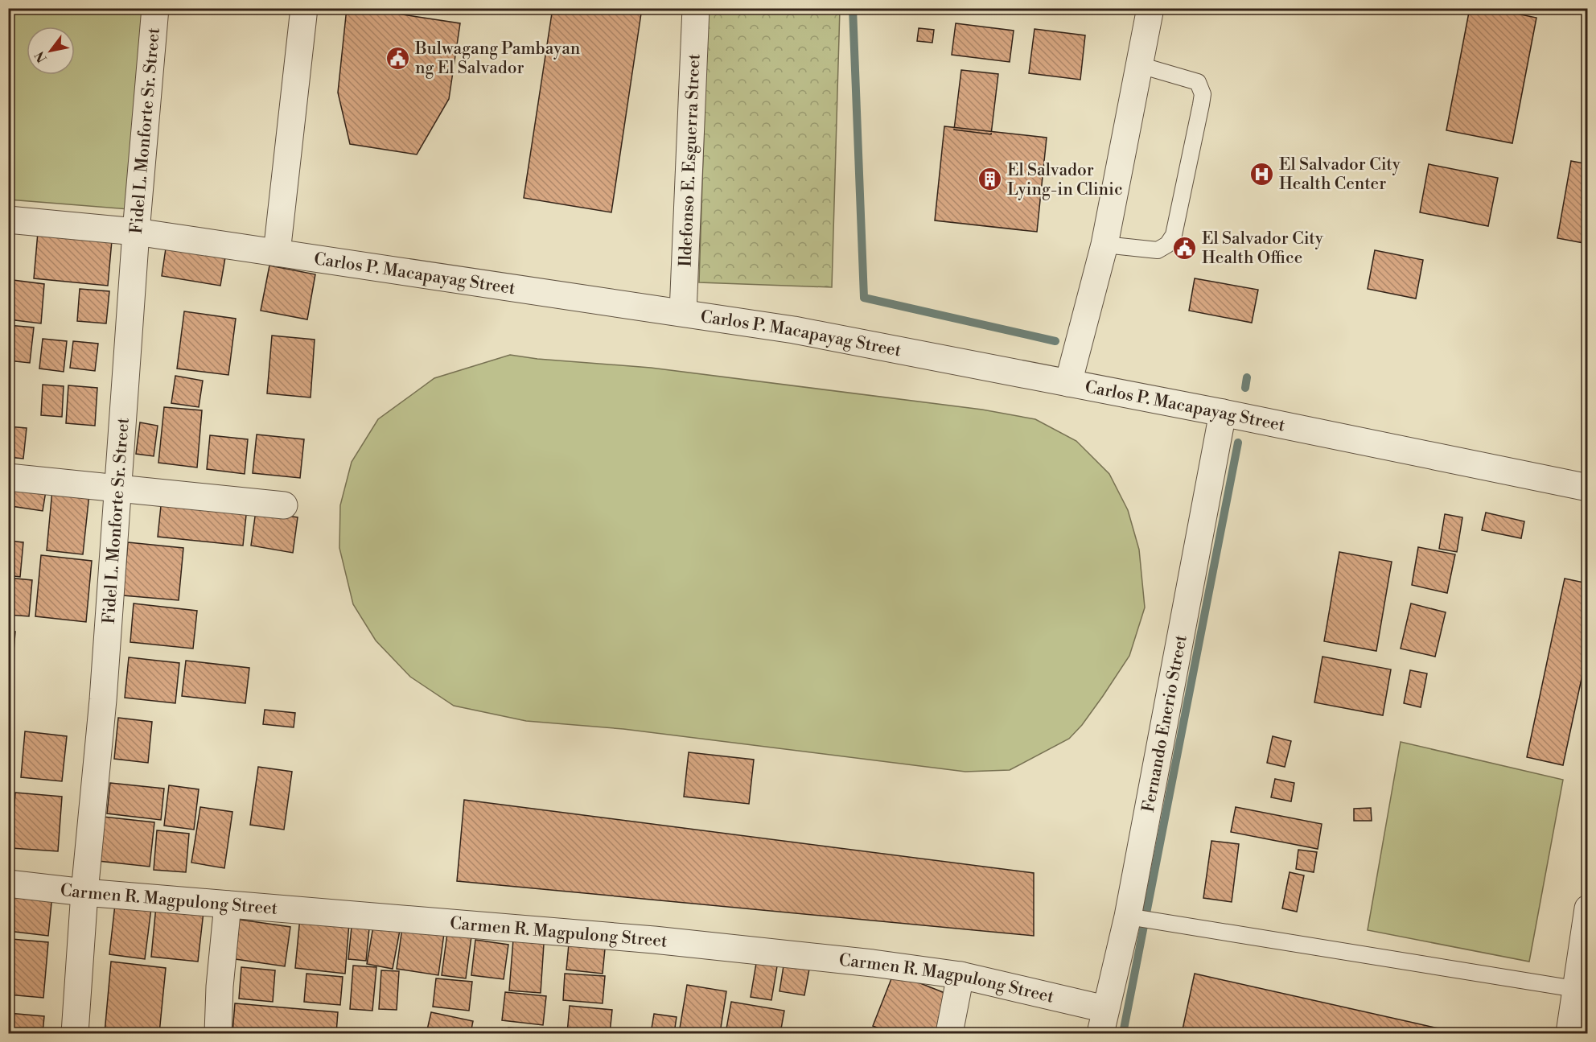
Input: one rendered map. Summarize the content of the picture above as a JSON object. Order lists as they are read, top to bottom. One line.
{"streets":{"street":["Fidel L. Monforte Sr. Street","Ildefonso E. Esguerra Street","Carlos P. Macapayag Street","Fernando Enerio Street","Carmen R. Magpulong Street"]},"crossings":[["Fidel L. Monforte Sr. Street","Carlos P. Macapayag Street"],["Fidel L. Monforte Sr. Street","Carmen R. Magpulong Street"],["Ildefonso E. Esguerra Street","Carlos P. Macapayag Street"],["Carlos P. Macapayag Street","Fernando Enerio Street"],["Fernando Enerio Street","Carmen R. Magpulong Street"]],"places":{"public building":["Bulwagang Pambayan ng El Salvador","El Salvador City Health Office"],"hospital":["El Salvador City Health Center"],"building":["El Salvador Lying-in Clinic"]},"north":"bottom left"}
